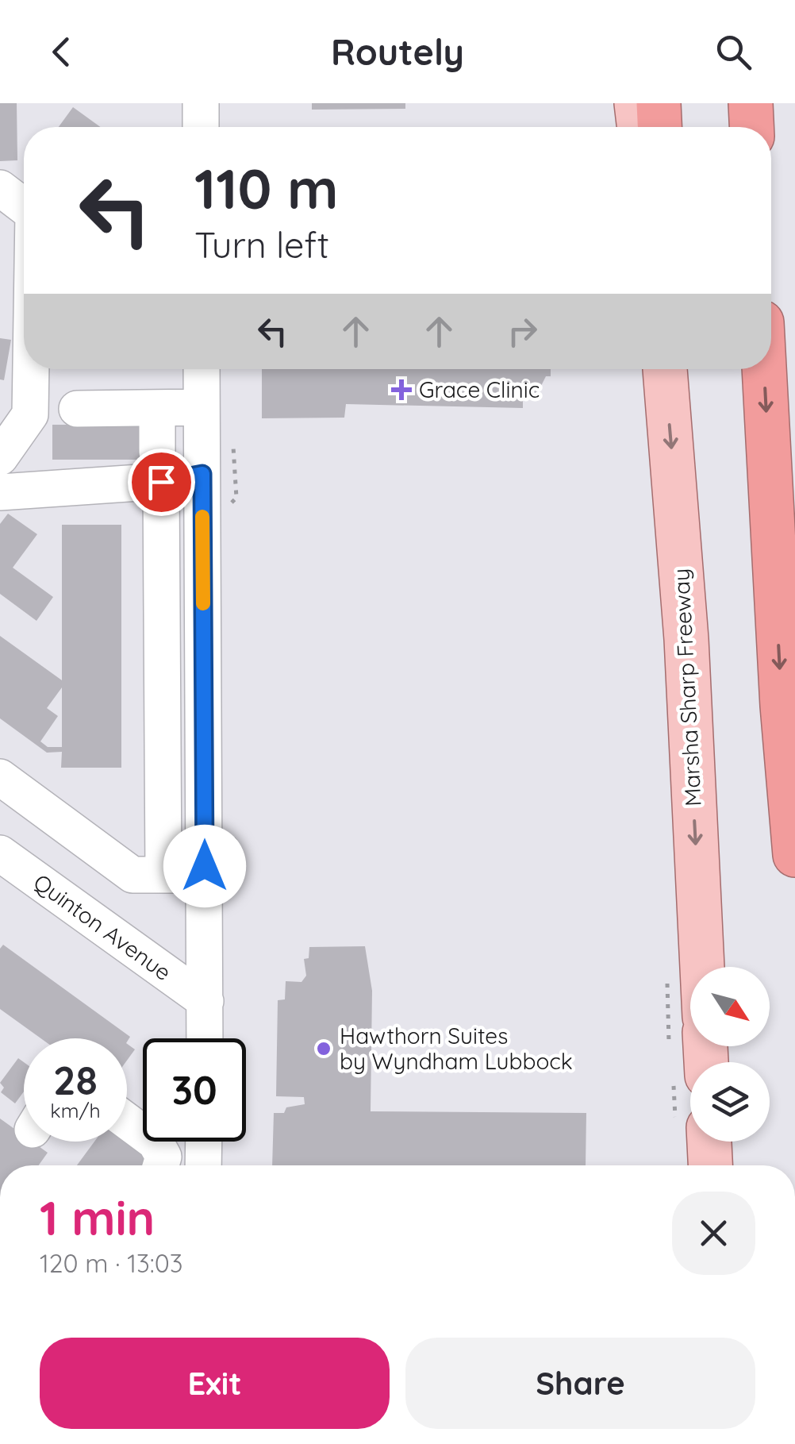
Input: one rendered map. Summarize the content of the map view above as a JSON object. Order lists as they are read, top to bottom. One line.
{"streets":{"main road":["Marsha Sharp Freeway"],"street":["Quinton Avenue"]},"one_way":["Marsha Sharp Freeway"],"places":{"health":["Grace Clinic"],"other":["Hawthorn Suites by Wyndham Lubbock"]},"north":"bottom right","page":{"header":"Routely","turn":["110 m","Turn left"],"speed":"28 km/h","limit":"30","heading":["1 min","120 m · 13:03"],"buttons":["Exit","Share"]}}
